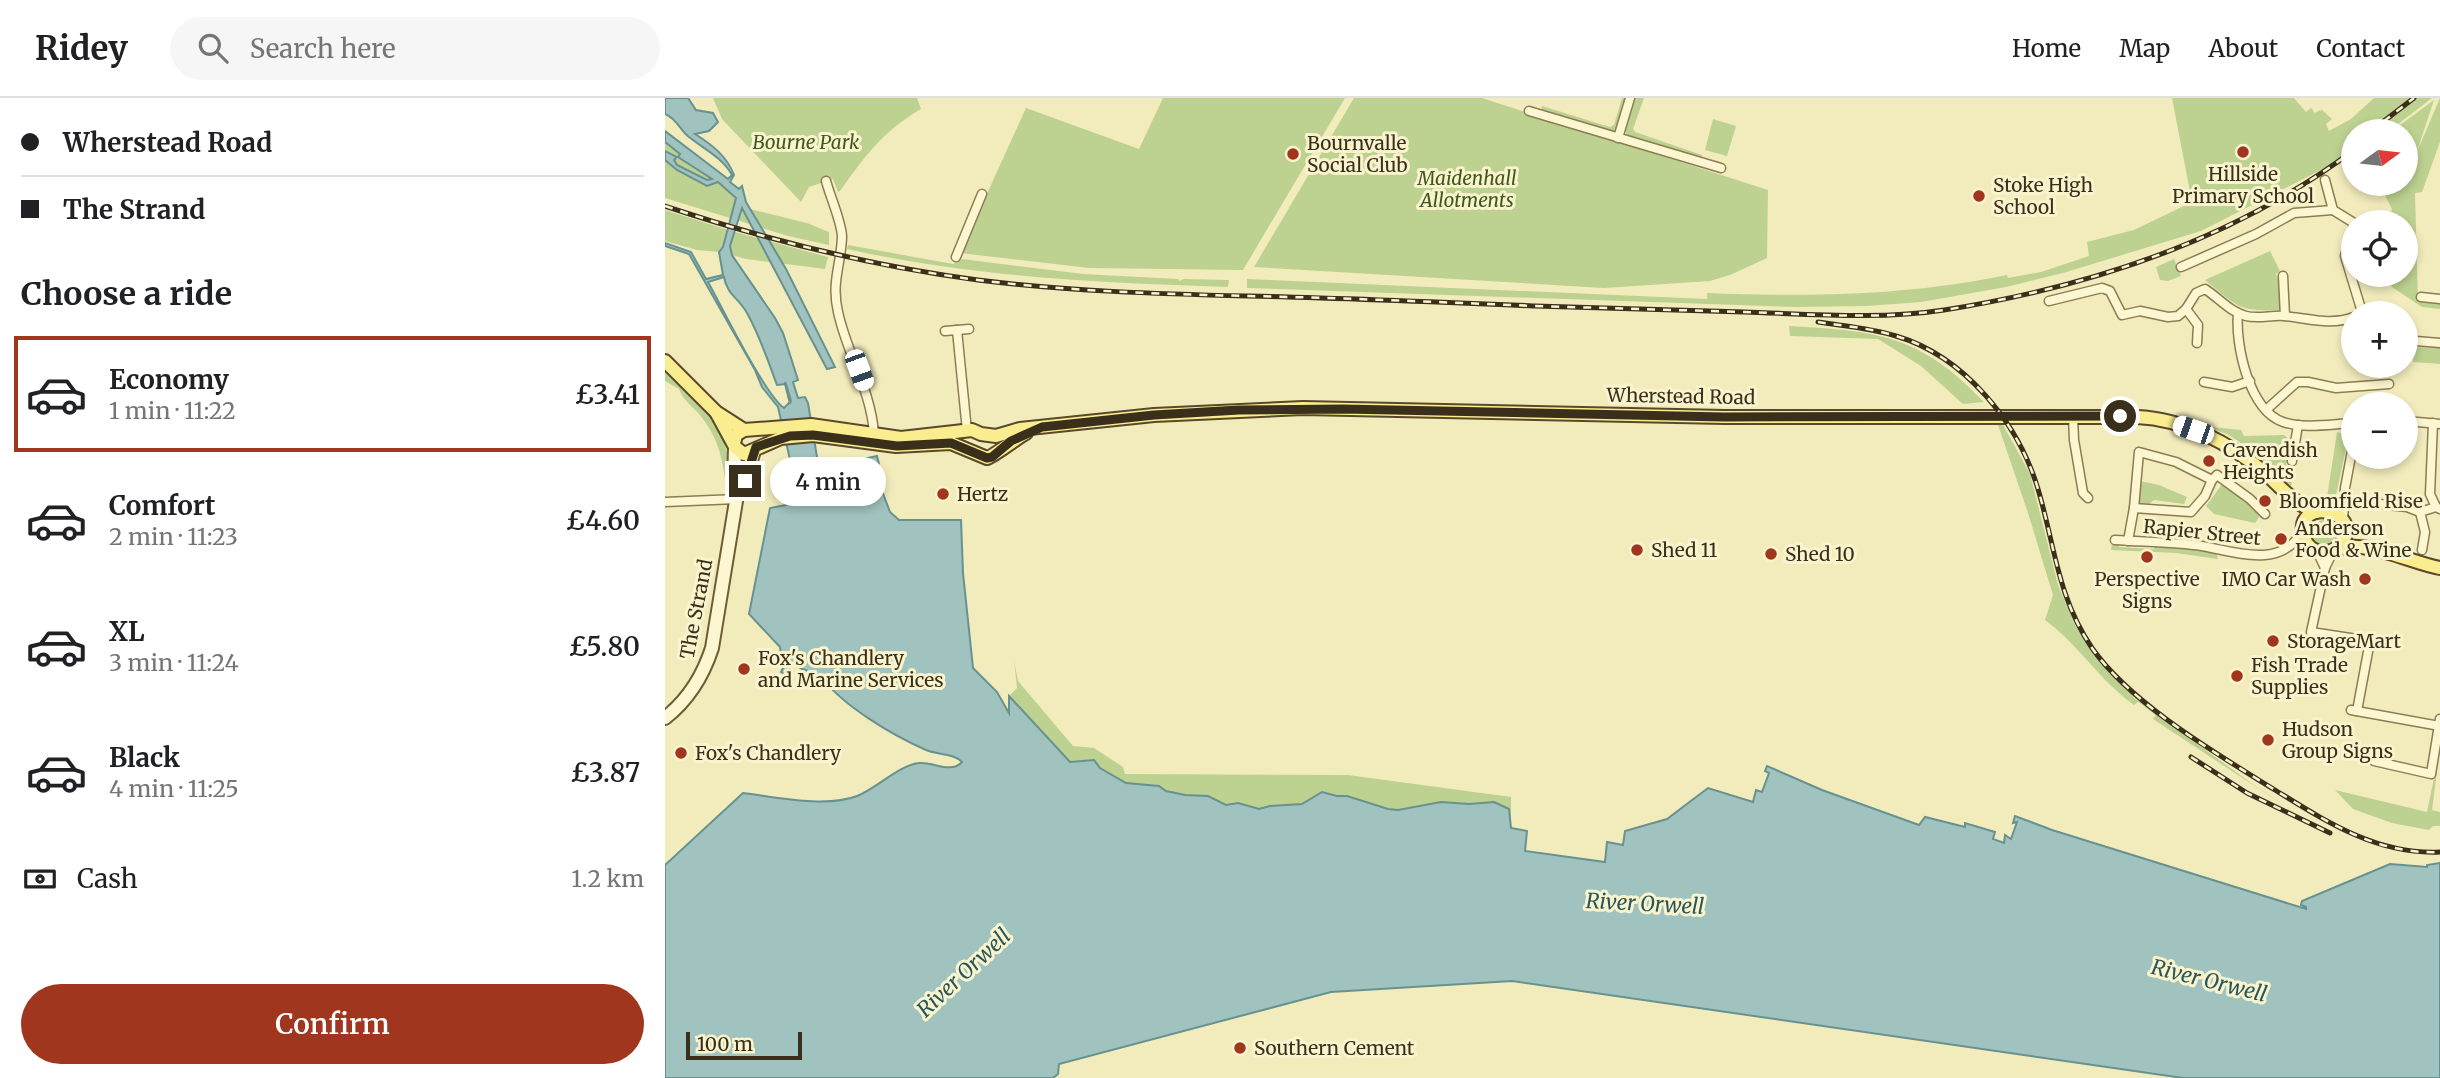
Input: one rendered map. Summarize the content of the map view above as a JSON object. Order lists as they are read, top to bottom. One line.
{"streets":{"main road":["Wherstead Road","The Strand"],"street":["Rapier Street"]},"crossings":[["Wherstead Road","Rapier Street"],["Wherstead Road","The Strand"]],"water":["River Orwell"],"parks":["Bourne Park","Maidenhall Allotments"],"places":["Hillside Primary School","Bournvalle Social Club","Stoke High School","Cavendish Heights","Hertz","Bloomfield Rise","Anderson Food & Wine","Shed 11","Shed 10","Perspective Signs","IMO Car Wash","StorageMart","Fox's Chandlery and Marine Services","Fish Trade Supplies","Hudson Group Signs","Fox's Chandlery","Southern Cement"],"scale_bar":"100 m","north":"right","page":{"header":"Ridey","search":"Search here","nav":["Home","Map","About","Contact"],"banner":["Wherstead Road","The Strand"],"map_buttons":["+","−"],"heading":"Choose a ride","list":[{"name":"Economy","note":"1 min · 11:22","value":"£3.41"},{"name":"Comfort","note":"2 min · 11:23","value":"£4.60"},{"name":"XL","note":"3 min · 11:24","value":"£5.80"},{"name":"Black","note":"4 min · 11:25","value":"£3.87"}],"bubble":"4 min","pay":["Cash","1.2 km"],"buttons":"Confirm","scale":"100 m"}}
